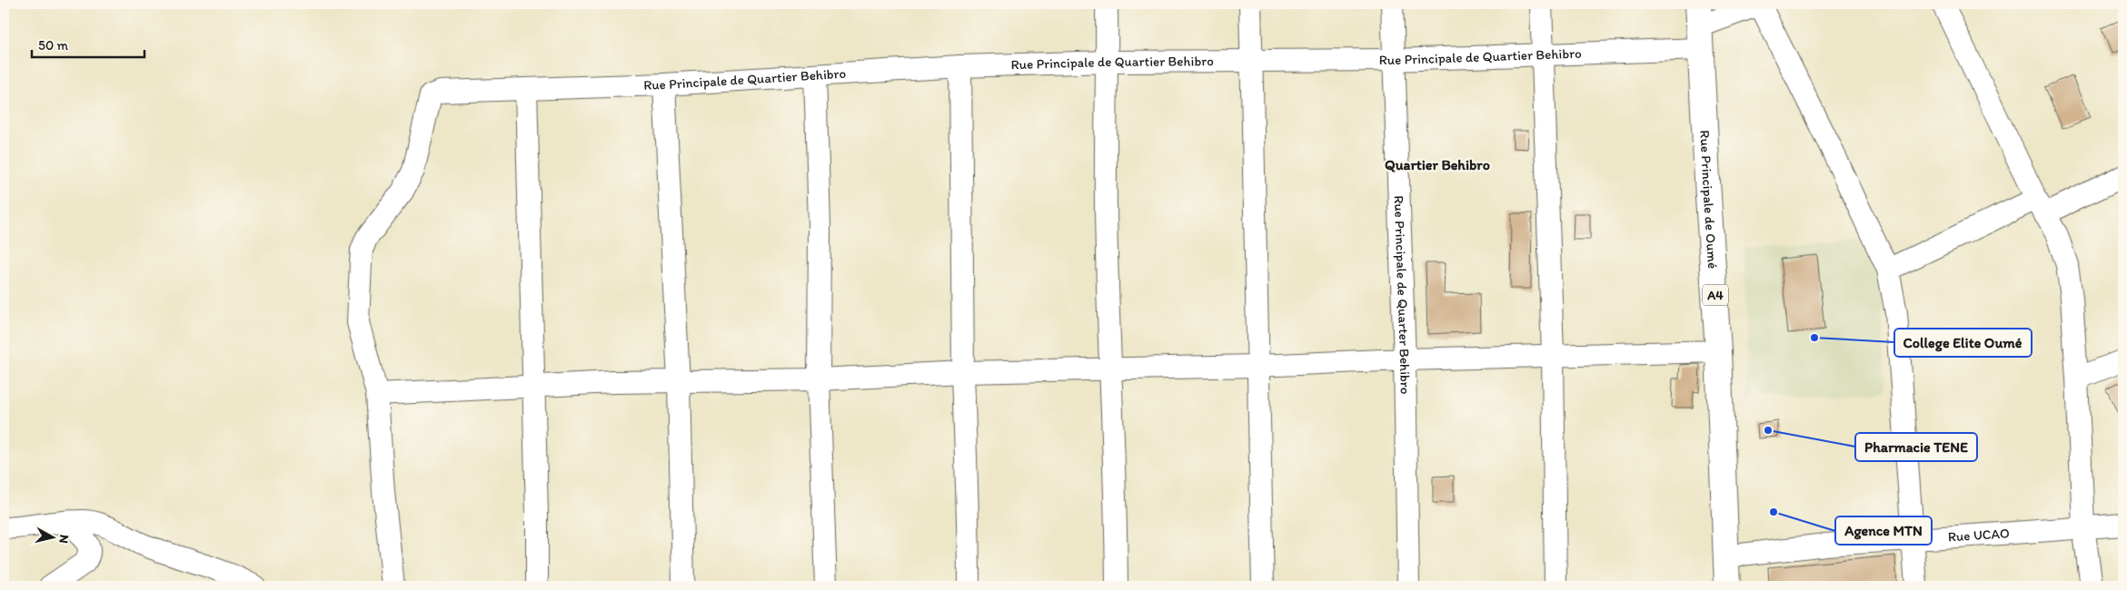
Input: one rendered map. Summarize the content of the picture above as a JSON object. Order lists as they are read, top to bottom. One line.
{"streets":{"main road":["Rue Principale de Oumé","A4"],"street":["Rue Principale de Quartier Behibro","Rue Principale de Quarter Behibro","Rue UCAO"]},"crossings":[["Rue Principale de Quartier Behibro","Rue Principale de Oumé"],["Rue Principale de Quartier Behibro","Rue Principale de Quarter Behibro"],["Rue Principale de Oumé","Rue UCAO"]],"districts":["Quartier Behibro"],"places":["College Elite Oumé","Pharmacie TENE","Agence MTN"],"scale_bar":"50 m","north":"right"}
